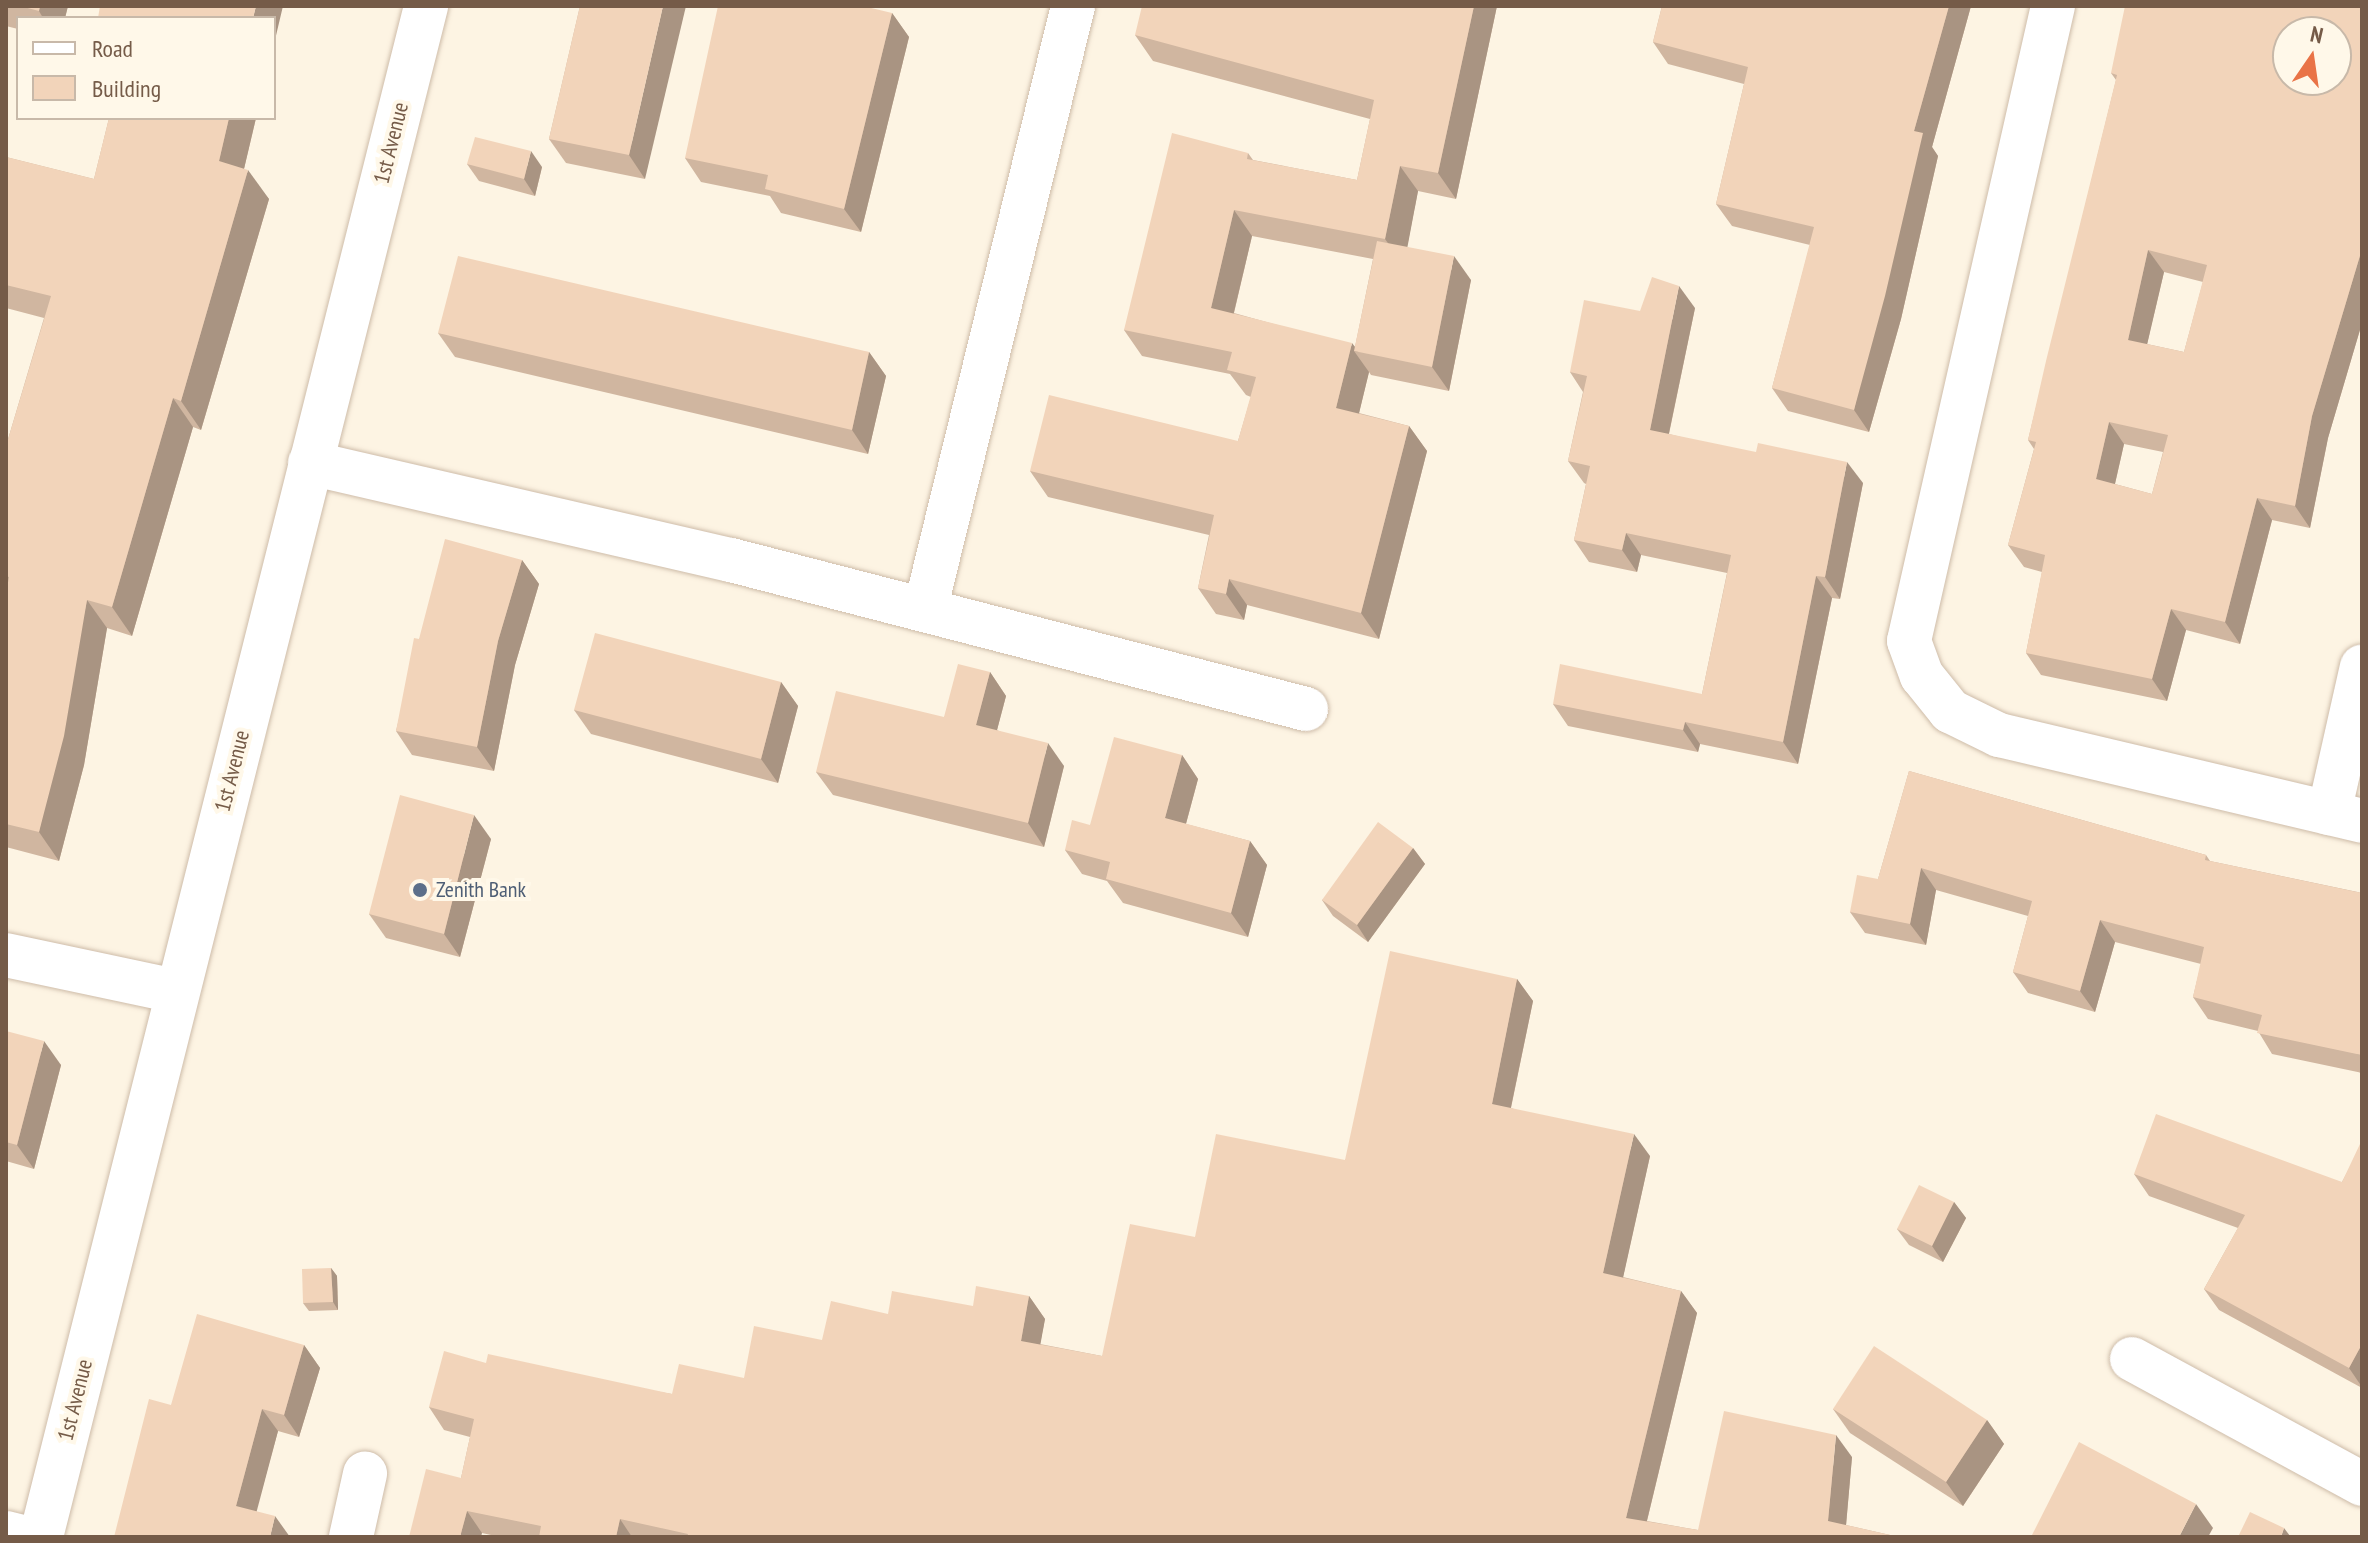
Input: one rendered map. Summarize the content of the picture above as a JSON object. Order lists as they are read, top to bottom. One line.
{"streets":{"street":["1st Avenue"]},"places":["Zenith Bank"],"legend":["Road","Building"],"north":"top"}
